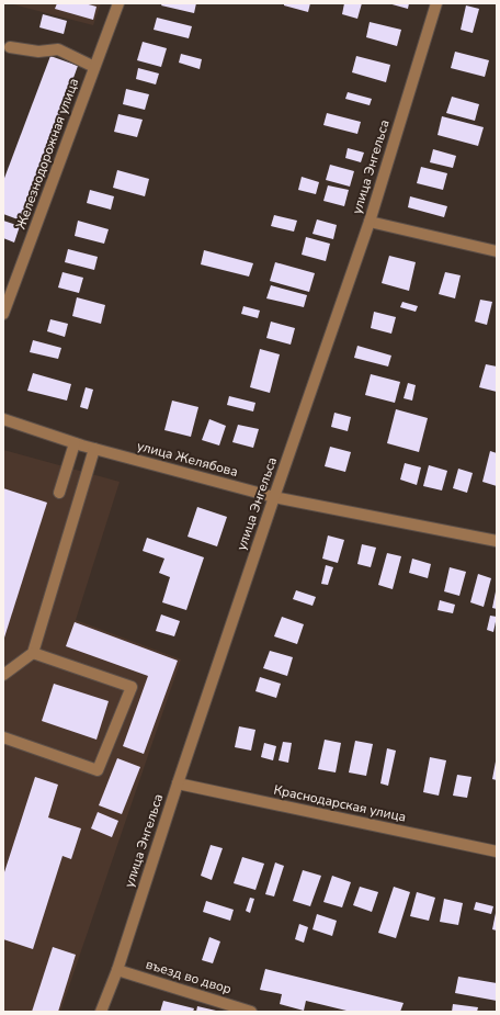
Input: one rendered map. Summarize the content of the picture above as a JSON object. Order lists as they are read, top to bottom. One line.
{"streets":{"street":["Железнодорожная улица","улица Энгельса","улица Желябова","Краснодарская улица","въезд во двор"]},"crossings":[["улица Энгельса","улица Желябова"],["улица Энгельса","Краснодарская улица"],["улица Энгельса","въезд во двор"]]}
